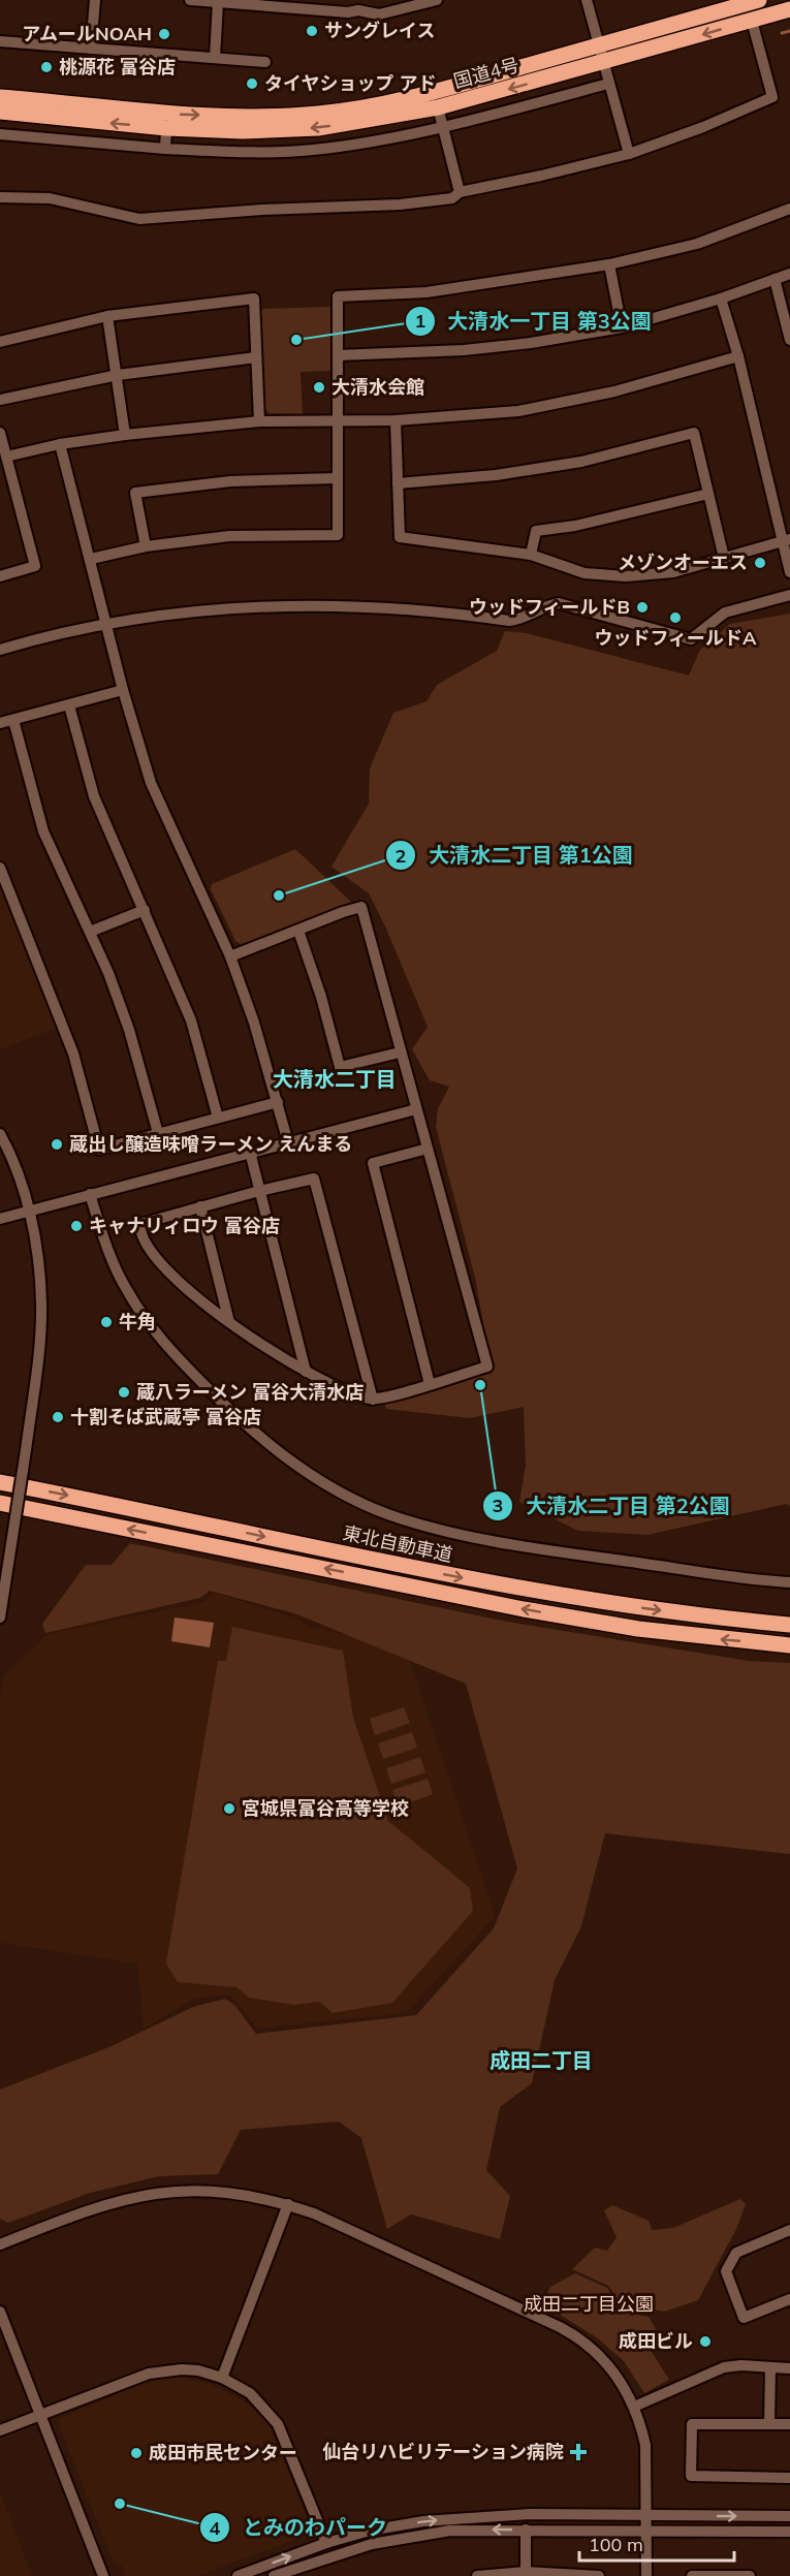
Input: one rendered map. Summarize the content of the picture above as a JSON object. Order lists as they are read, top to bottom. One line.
{"streets":{"highway":["国道4号","東北自動車道"]},"districts":["大清水二丁目","成田二丁目"],"parks":["成田二丁目公園"],"places":{"other":["サングレイス","アムールNOAH","桃源花 富谷店","タイヤショップ アド","大清水一丁目 第3公園","大清水会館","メゾンオーエス","ウッドフィールドB","ウッドフィールドA","大清水二丁目 第1公園","蔵出し醸造味噌ラーメン えんまる","キャナリィロウ 富谷店","牛角","大清水二丁目 第2公園","蔵八ラーメン 富谷大清水店","十割そば武蔵亭 富谷店","宮城県富谷高等学校","成田ビル","成田市民センター","とみのわパーク"],"health":["仙台リハビリテーション病院"]},"scale_bar":"100 m"}
